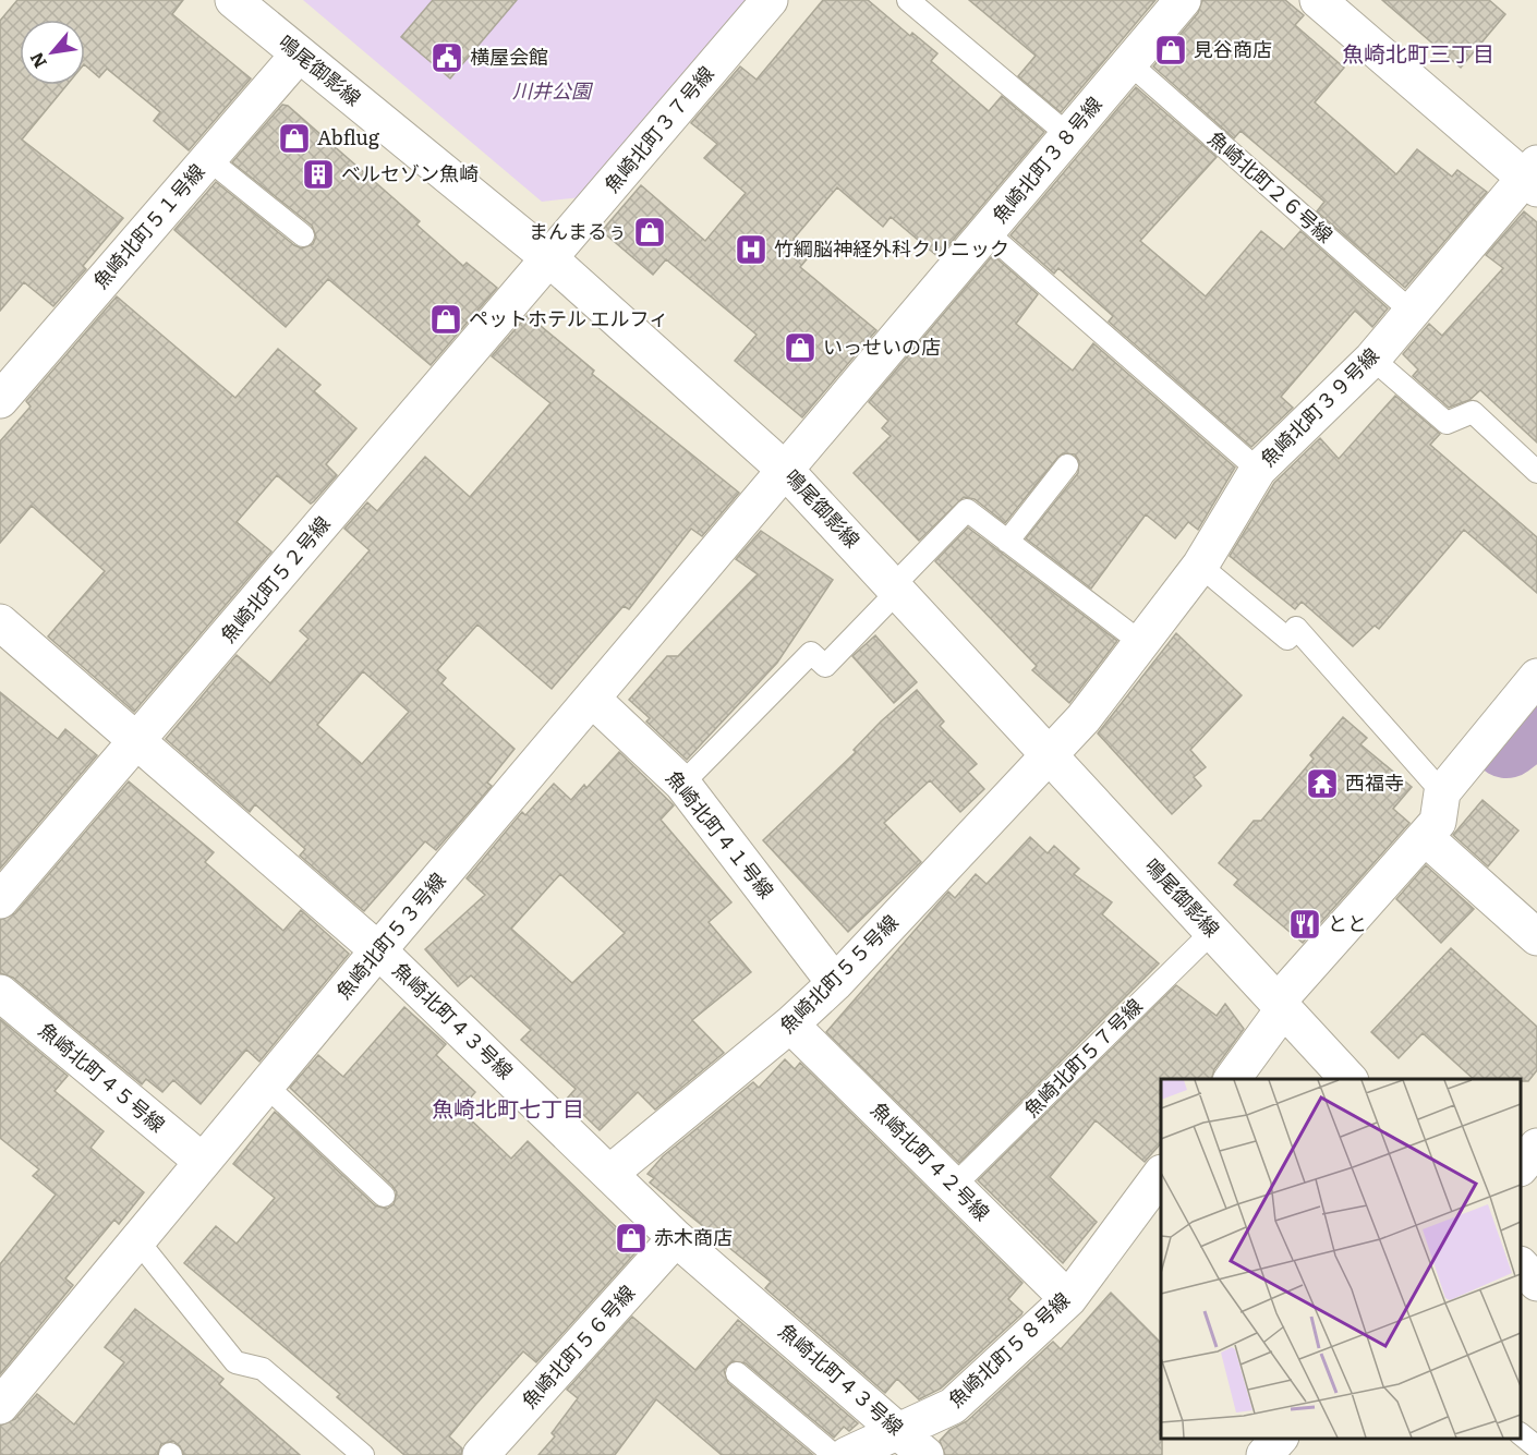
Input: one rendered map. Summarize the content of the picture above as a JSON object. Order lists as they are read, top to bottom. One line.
{"streets":{"street":["鳴尾御影線","魚崎北町３７号線","魚崎北町３８号線","魚崎北町５１号線","魚崎北町３９号線","魚崎北町５２号線","魚崎北町４１号線","魚崎北町５３号線","魚崎北町５５号線","魚崎北町４３号線","魚崎北町４５号線","魚崎北町４２号線","魚崎北町５６号線","魚崎北町５８号線"],"lane":["魚崎北町２６号線","魚崎北町５７号線"]},"crossings":[["鳴尾御影線","魚崎北町３７号線"],["鳴尾御影線","魚崎北町３８号線"],["鳴尾御影線","魚崎北町５１号線"],["鳴尾御影線","魚崎北町３９号線"],["鳴尾御影線","魚崎北町５２号線"],["鳴尾御影線","魚崎北町５３号線"],["鳴尾御影線","魚崎北町５５号線"],["鳴尾御影線","魚崎北町５７号線"],["魚崎北町３７号線","魚崎北町５２号線"],["魚崎北町３８号線","魚崎北町２６号線"],["魚崎北町３８号線","魚崎北町５３号線"],["魚崎北町２６号線","魚崎北町３９号線"],["魚崎北町３９号線","魚崎北町５５号線"],["魚崎北町５２号線","魚崎北町４３号線"],["魚崎北町４１号線","魚崎北町５３号線"],["魚崎北町４１号線","魚崎北町５５号線"],["魚崎北町５３号線","魚崎北町４３号線"],["魚崎北町５３号線","魚崎北町４５号線"],["魚崎北町５５号線","魚崎北町４３号線"],["魚崎北町５５号線","魚崎北町４２号線"],["魚崎北町４３号線","魚崎北町５６号線"],["魚崎北町４３号線","魚崎北町５８号線"],["魚崎北町５７号線","魚崎北町４２号線"],["魚崎北町４２号線","魚崎北町５８号線"]],"districts":["魚崎北町三丁目","魚崎北町七丁目"],"parks":["川井公園"],"places":{"shop":["見谷商店","Abflug","まんまるぅ","ペットホテル エルフィ","いっせいの店","赤木商店"],"public building":["横屋会館"],"building":["ベルセゾン魚崎"],"hospital":["竹綱脳神経外科クリニック"],"temple":["西福寺"],"restaurant":["とと"]},"north":"bottom left"}
